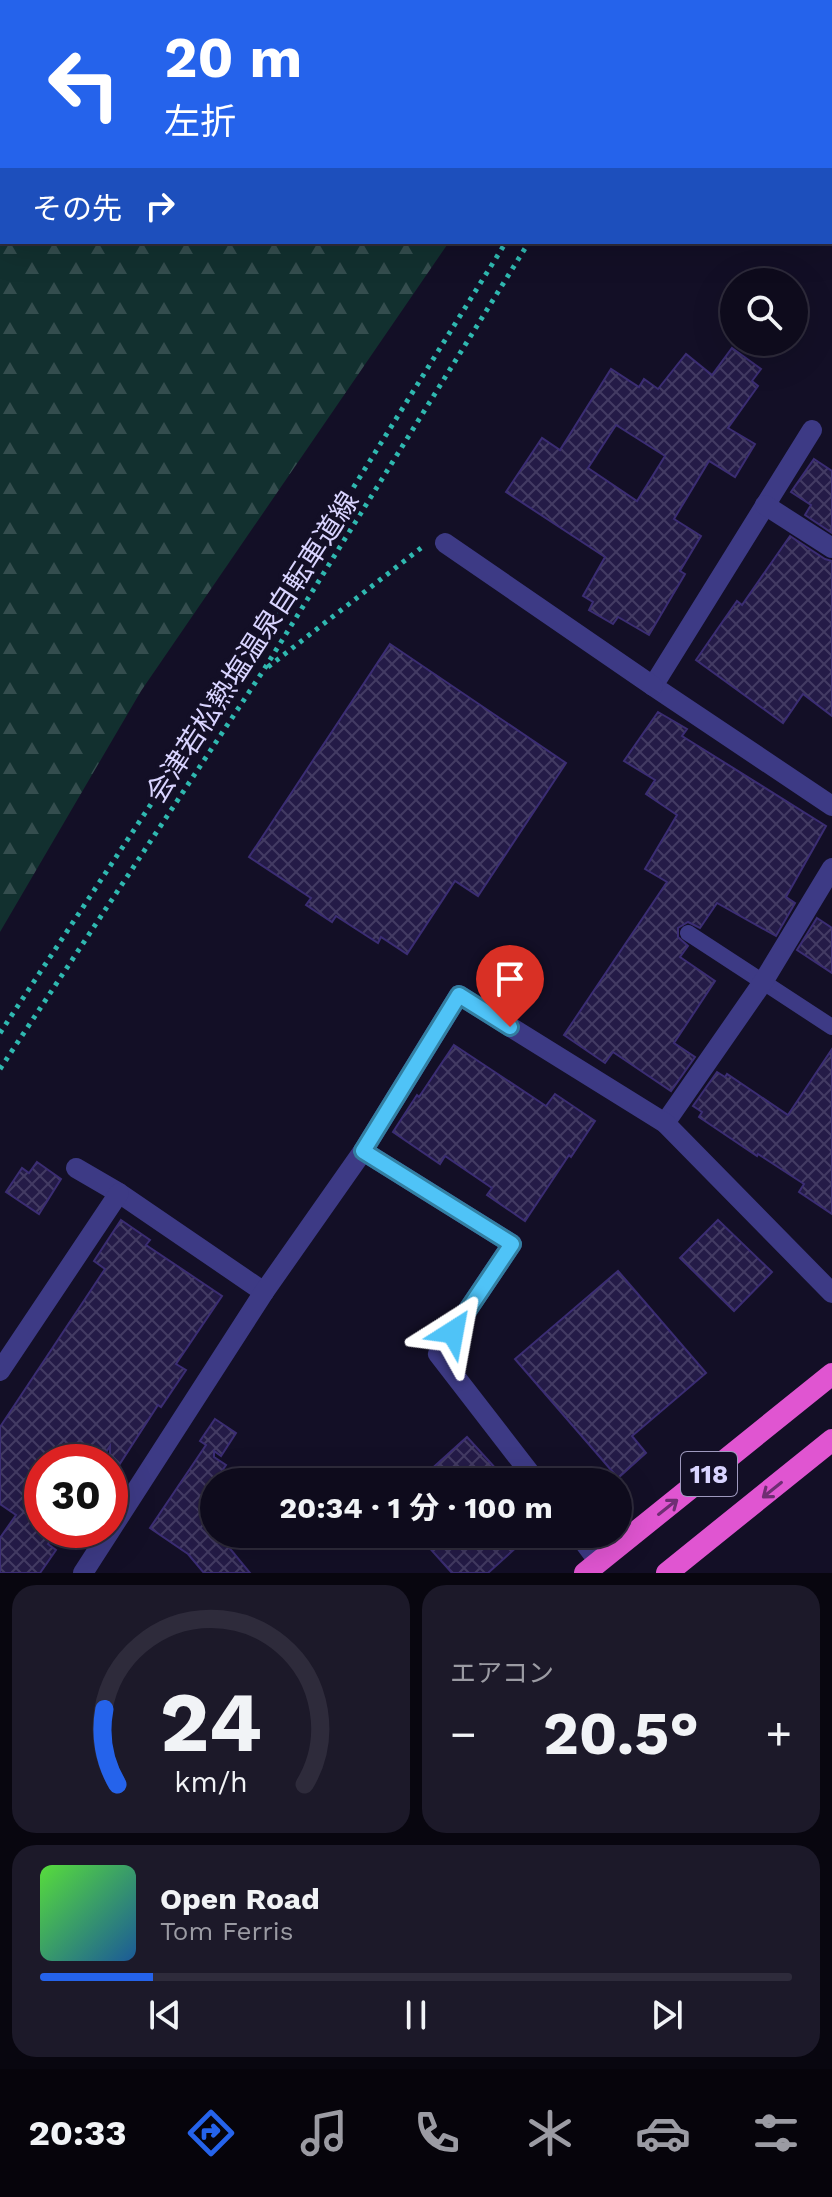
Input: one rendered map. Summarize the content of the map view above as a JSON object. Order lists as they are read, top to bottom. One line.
{"streets":{"highway":["118"],"path":["会津若松熱塩温泉自転車道線"]},"page":{"turn":["20 m","左折"],"then":"その先","limit":"30","trip":"20:34 · 1 分 · 100 m","tile":"エアコン","heat":["−","20.5°","+"],"song":["Open Road","Tom Ferris"],"tabs":"20:33","gauge":["24","km/h"]}}
